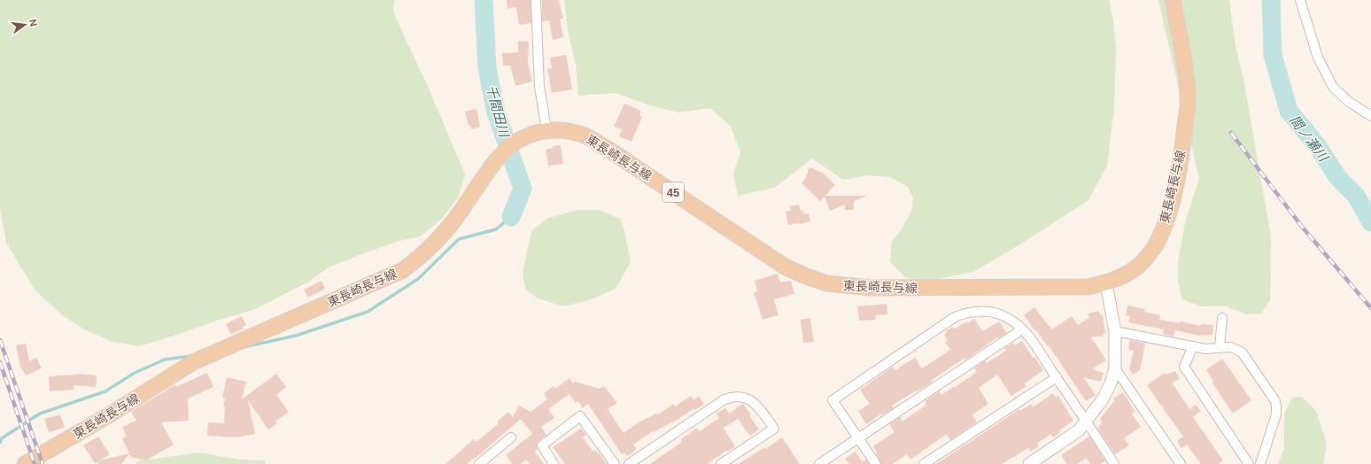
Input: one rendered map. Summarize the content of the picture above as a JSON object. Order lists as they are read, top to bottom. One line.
{"streets":{"main road":["東長崎長与線","45"]},"water":["千間田川","間ノ瀬川"],"north":"right"}
